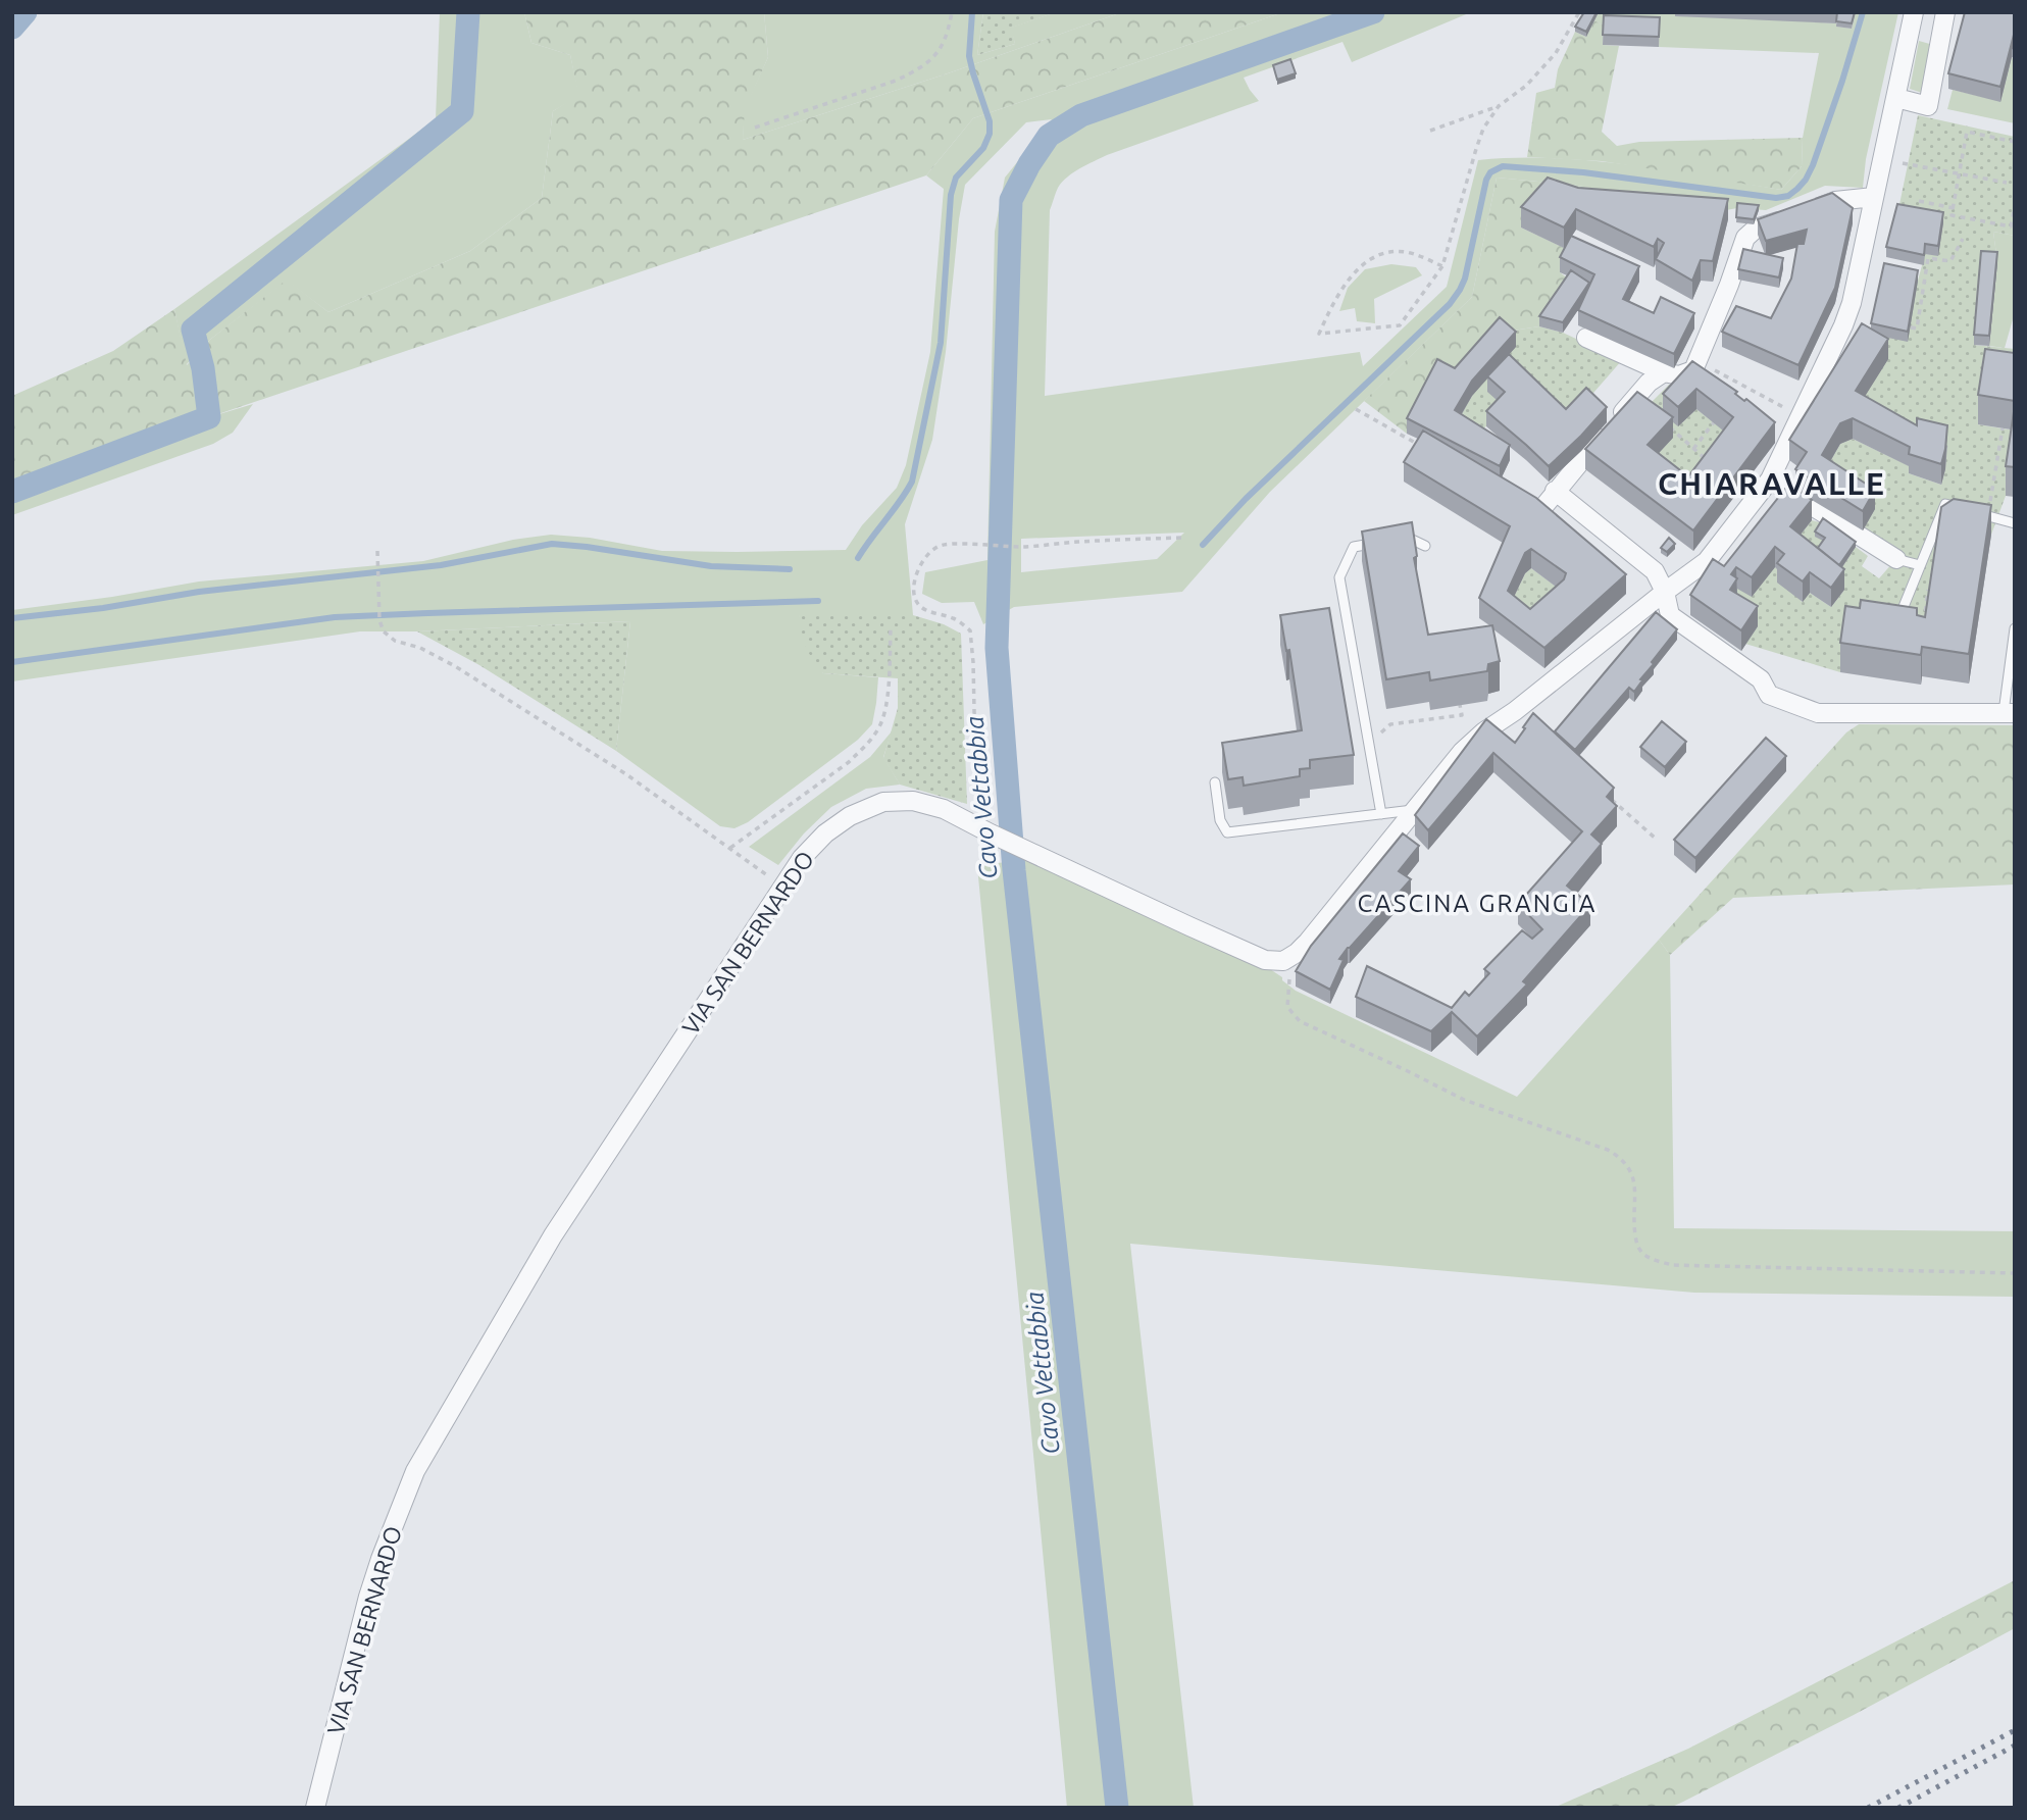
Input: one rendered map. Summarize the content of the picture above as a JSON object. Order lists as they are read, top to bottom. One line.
{"streets":{"street":["VIA SAN BERNARDO"]},"districts":["CHIARAVALLE","CASCINA GRANGIA"],"water":["Cavo Vettabbia"]}
